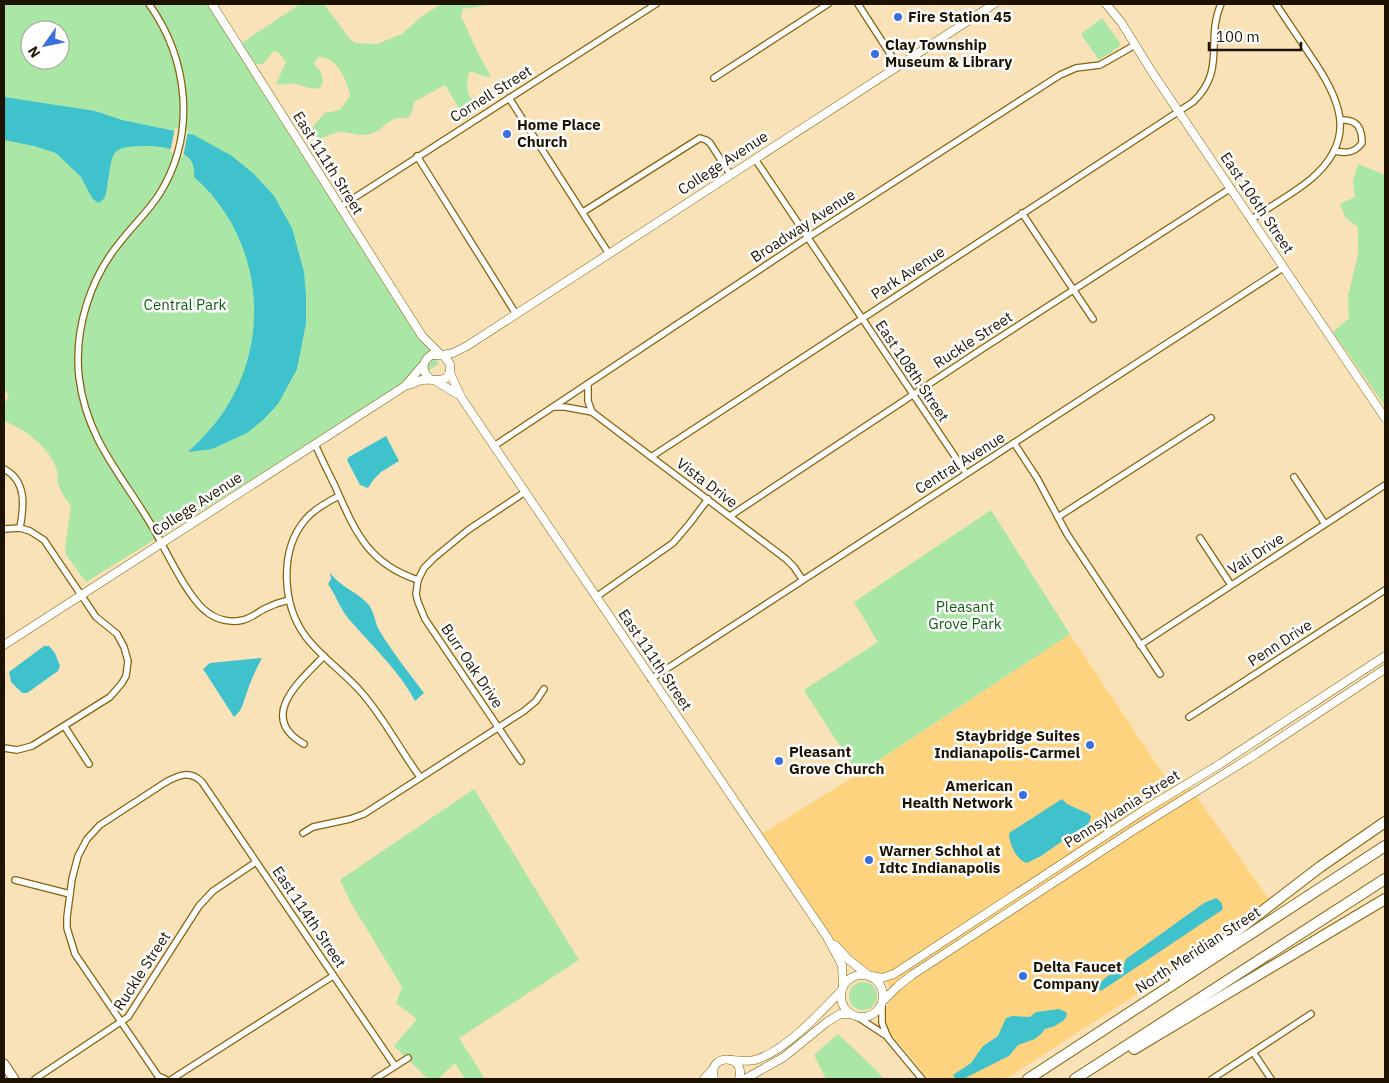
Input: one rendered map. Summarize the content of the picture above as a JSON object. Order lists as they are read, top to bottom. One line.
{"streets":{"highway":["North Meridian Street"],"main road":["East 111th Street","College Avenue","East 106th Street","Pennsylvania Street"],"street":["Cornell Street","Broadway Avenue","Park Avenue","Ruckle Street","East 108th Street","Central Avenue","Vista Drive","Vali Drive","Penn Drive","Burr Oak Drive","East 114th Street"]},"crossings":[["Cornell Street","East 111th Street"],["East 111th Street","College Avenue"],["East 111th Street","Broadway Avenue"],["East 111th Street","Central Avenue"],["East 111th Street","Pennsylvania Street"],["College Avenue","East 108th Street"],["East 106th Street","Broadway Avenue"],["East 106th Street","Park Avenue"],["East 106th Street","Ruckle Street"],["East 106th Street","Central Avenue"],["Broadway Avenue","East 108th Street"],["Broadway Avenue","Vista Drive"],["Park Avenue","East 108th Street"],["Park Avenue","Vista Drive"],["Ruckle Street","East 108th Street"],["Ruckle Street","Vista Drive"],["Ruckle Street","East 114th Street"],["East 108th Street","Central Avenue"],["Central Avenue","Vista Drive"]],"parks":["Central Park","Pleasant Grove Park"],"places":["Fire Station 45","Clay Township Museum & Library","Home Place Church","Staybridge Suites Indianapolis-Carmel","Pleasant Grove Church","American Health Network","Warner Schhol at Idtc Indianapolis","Delta Faucet Company"],"scale_bar":"100 m","north":"bottom left"}
